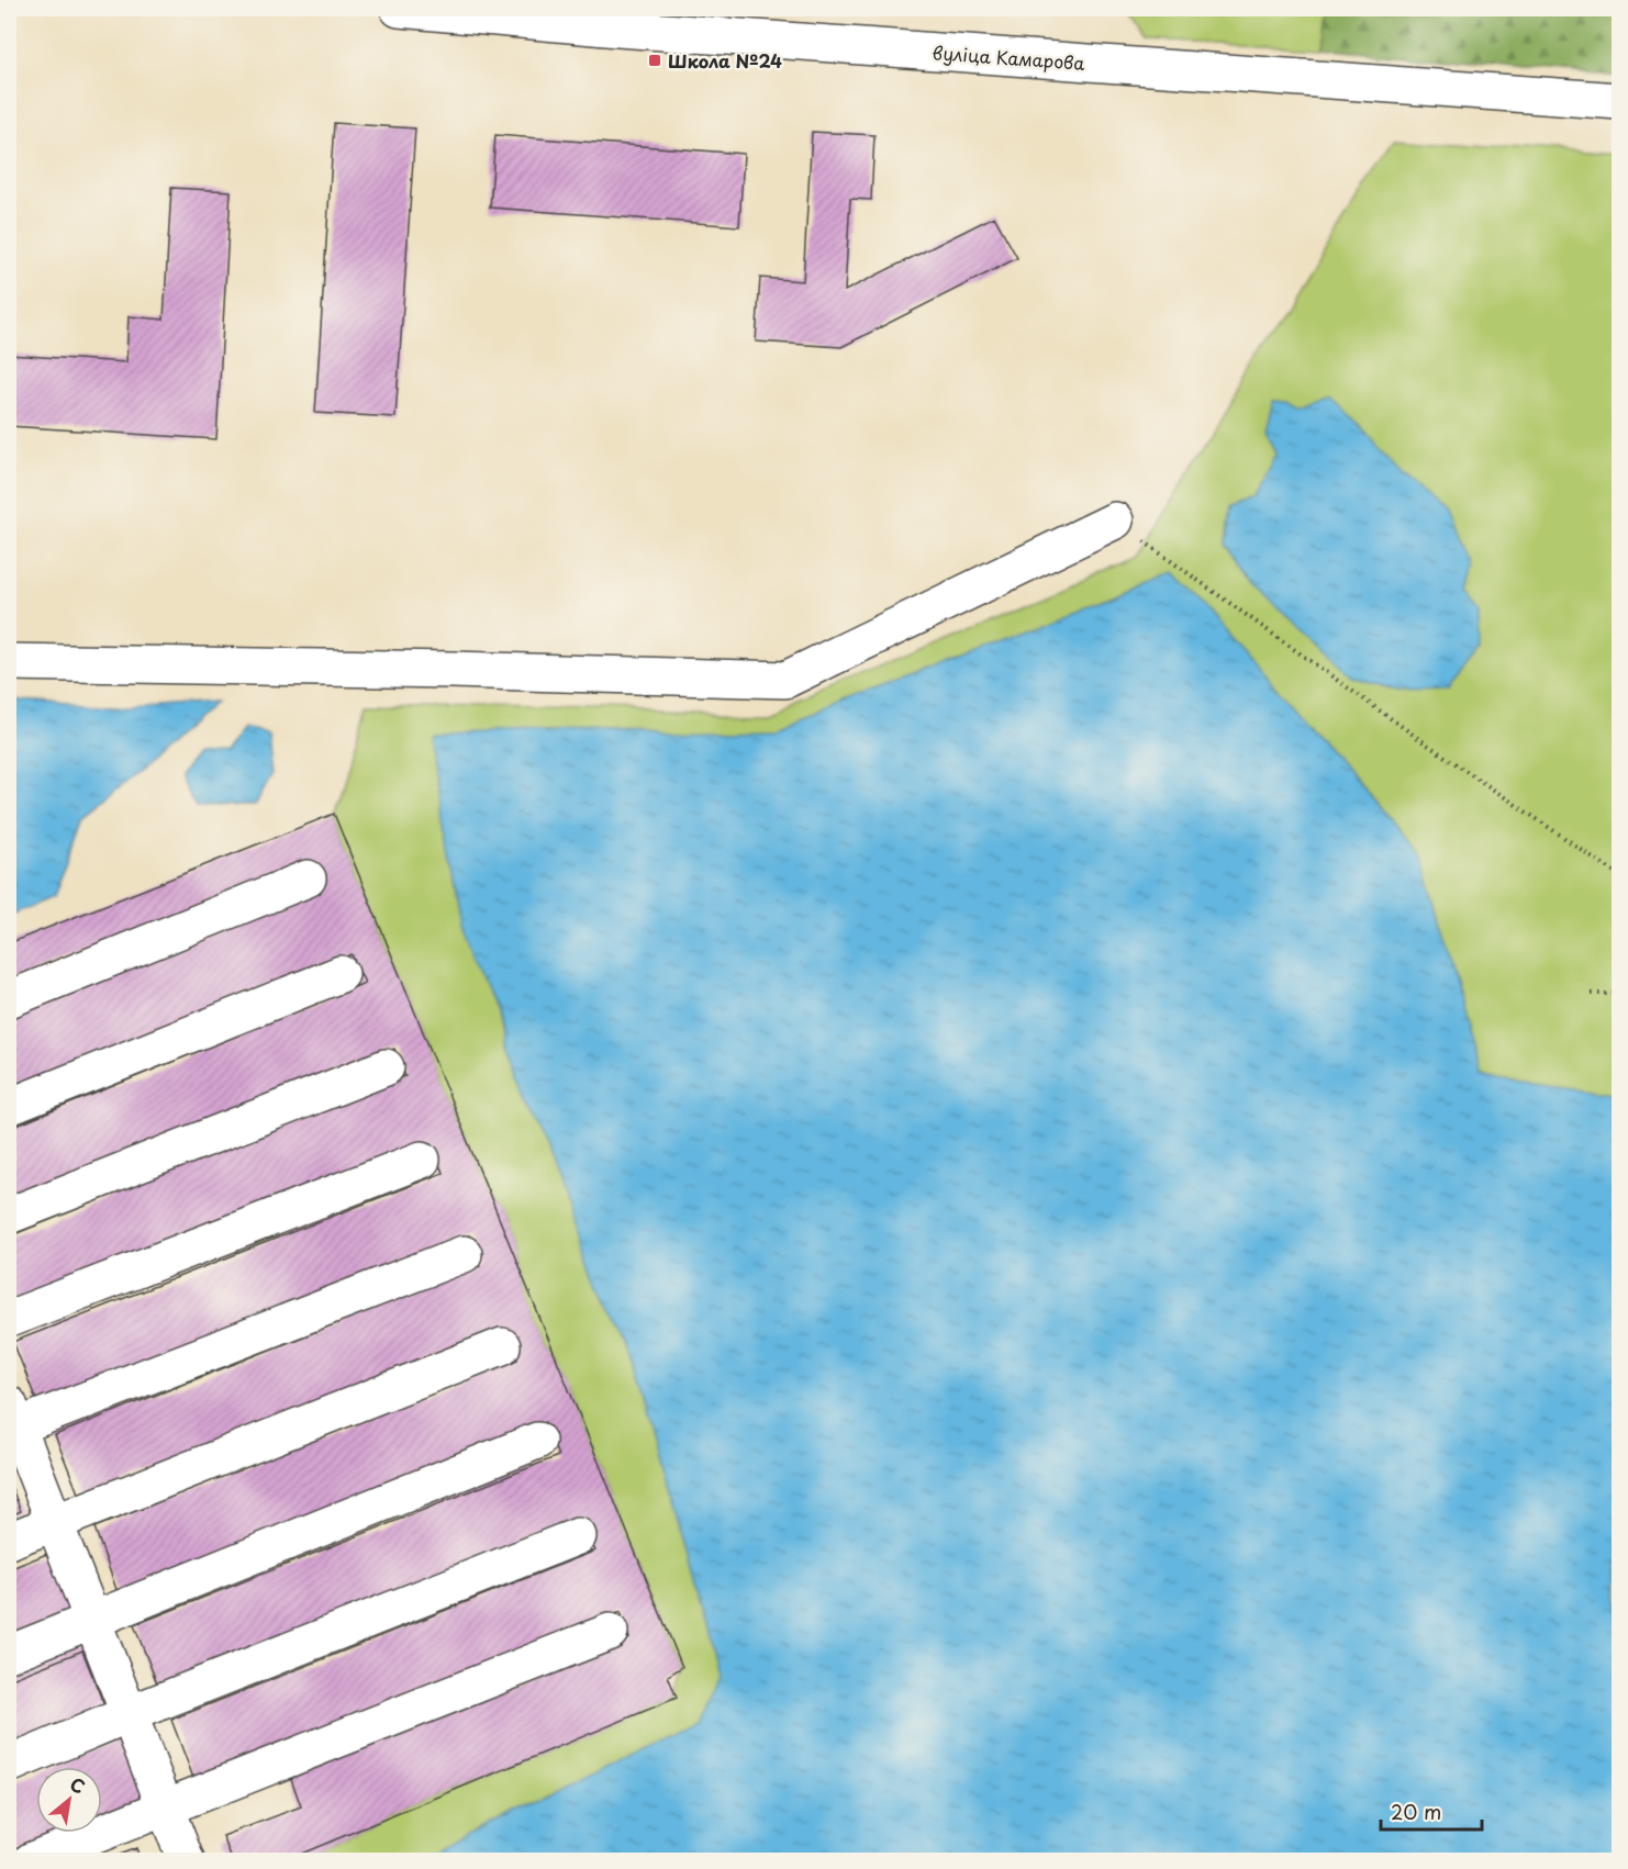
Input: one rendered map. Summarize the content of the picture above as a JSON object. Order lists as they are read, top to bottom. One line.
{"streets":{"street":["вуліца Камарова"]},"places":{"transit":["Школа №24"]},"scale_bar":"20 m","north":"top right"}
